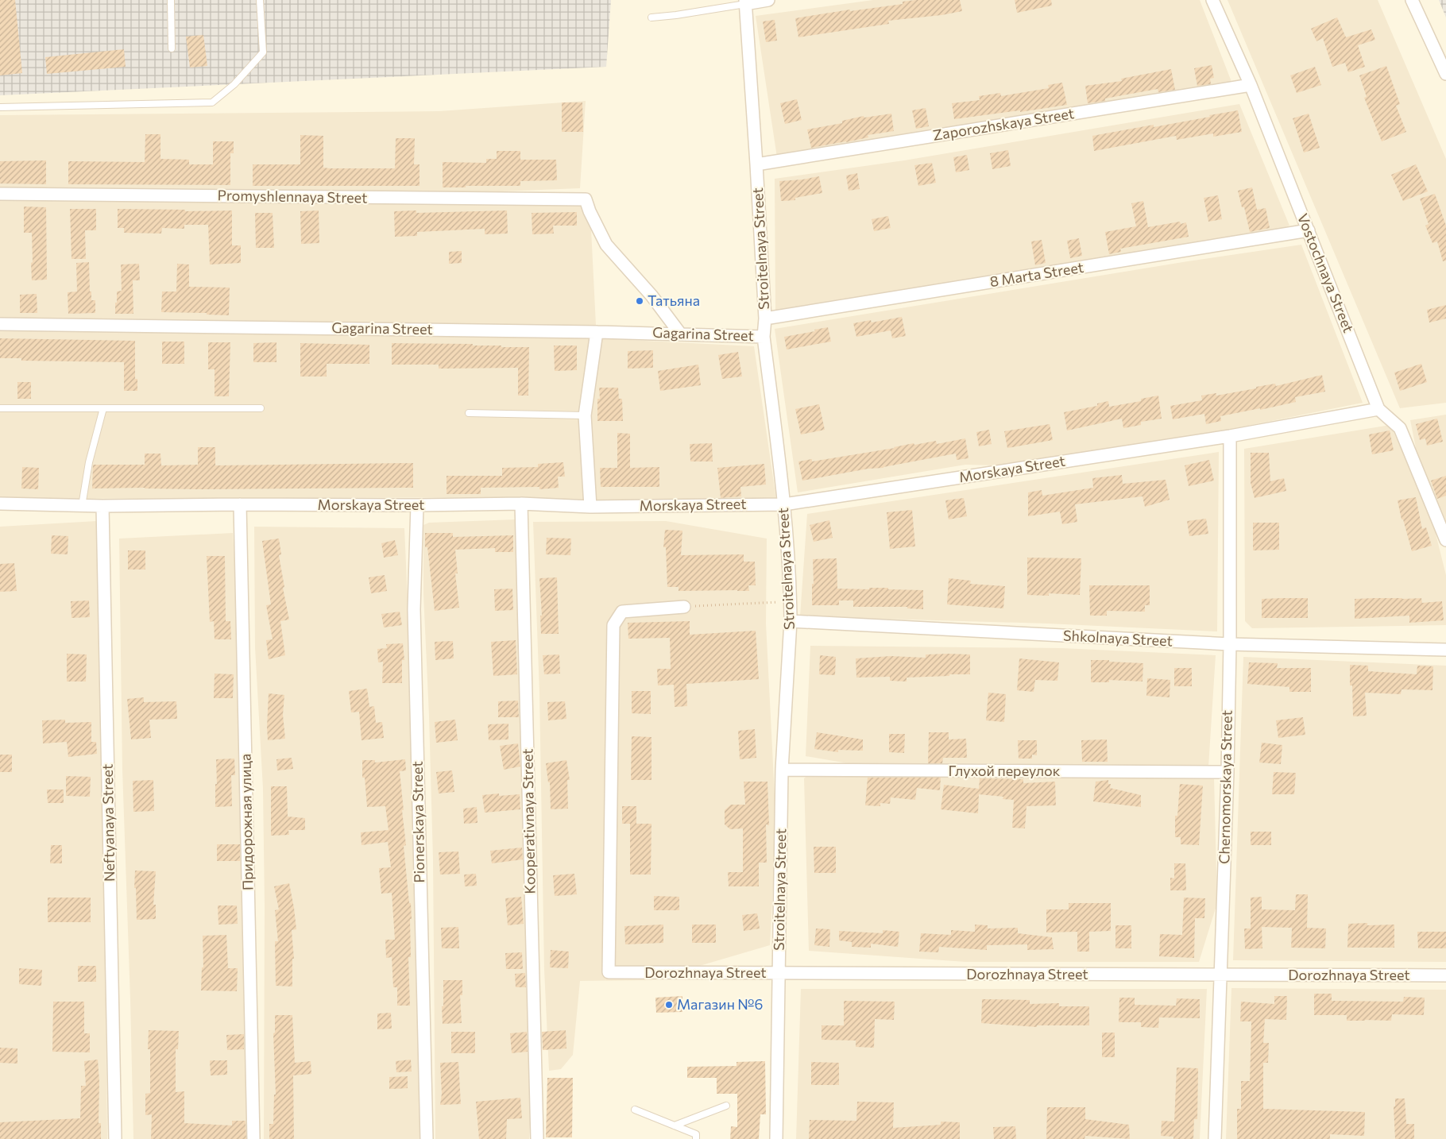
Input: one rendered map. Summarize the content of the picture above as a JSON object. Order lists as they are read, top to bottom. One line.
{"streets":{"street":["Zaporozhskaya Street","Promyshlennaya Street","Stroitelnaya Street","Vostochnaya Street","8 Marta Street","Gagarina Street","Morskaya Street","Shkolnaya Street","Глухой переулок","Chernomorskaya Street","Kooperativnaya Street","Придорожная улица","Pionerskaya Street","Neftyanaya Street","Dorozhnaya Street"]},"crossings":[["Zaporozhskaya Street","Stroitelnaya Street"],["Zaporozhskaya Street","Vostochnaya Street"],["Promyshlennaya Street","Gagarina Street"],["Stroitelnaya Street","8 Marta Street"],["Stroitelnaya Street","Gagarina Street"],["Stroitelnaya Street","Morskaya Street"],["Stroitelnaya Street","Shkolnaya Street"],["Stroitelnaya Street","Глухой переулок"],["Stroitelnaya Street","Dorozhnaya Street"],["Vostochnaya Street","8 Marta Street"],["Vostochnaya Street","Morskaya Street"],["Morskaya Street","Chernomorskaya Street"],["Morskaya Street","Kooperativnaya Street"],["Morskaya Street","Придорожная улица"],["Morskaya Street","Pionerskaya Street"],["Morskaya Street","Neftyanaya Street"],["Shkolnaya Street","Chernomorskaya Street"],["Глухой переулок","Chernomorskaya Street"],["Chernomorskaya Street","Dorozhnaya Street"]],"places":["Татьяна","Магазин №6"]}
